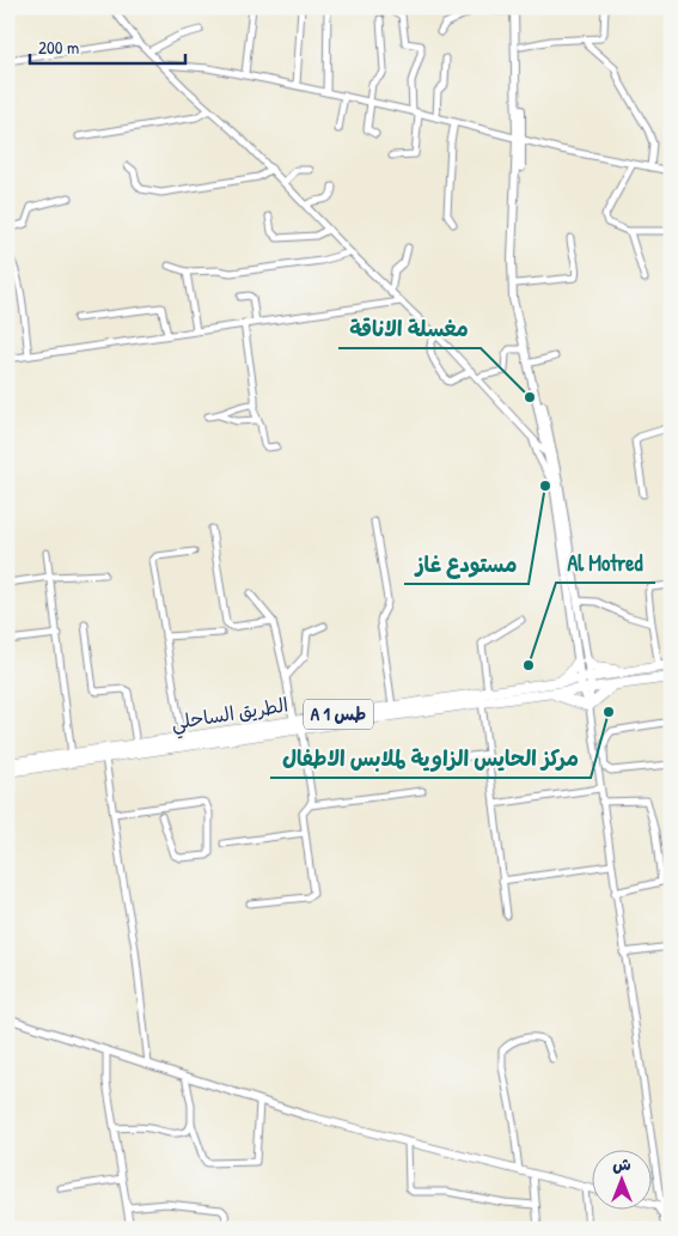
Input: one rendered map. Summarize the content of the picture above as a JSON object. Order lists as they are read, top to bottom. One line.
{"streets":{"highway":["الطريق الساحلي","A 1 طس"]},"places":["مغسلة الاناقة","مستودع غاز","Al Motred","مركز الحايس الزاوية لملابس الاطفال"],"scale_bar":"200 m","north":"top"}
